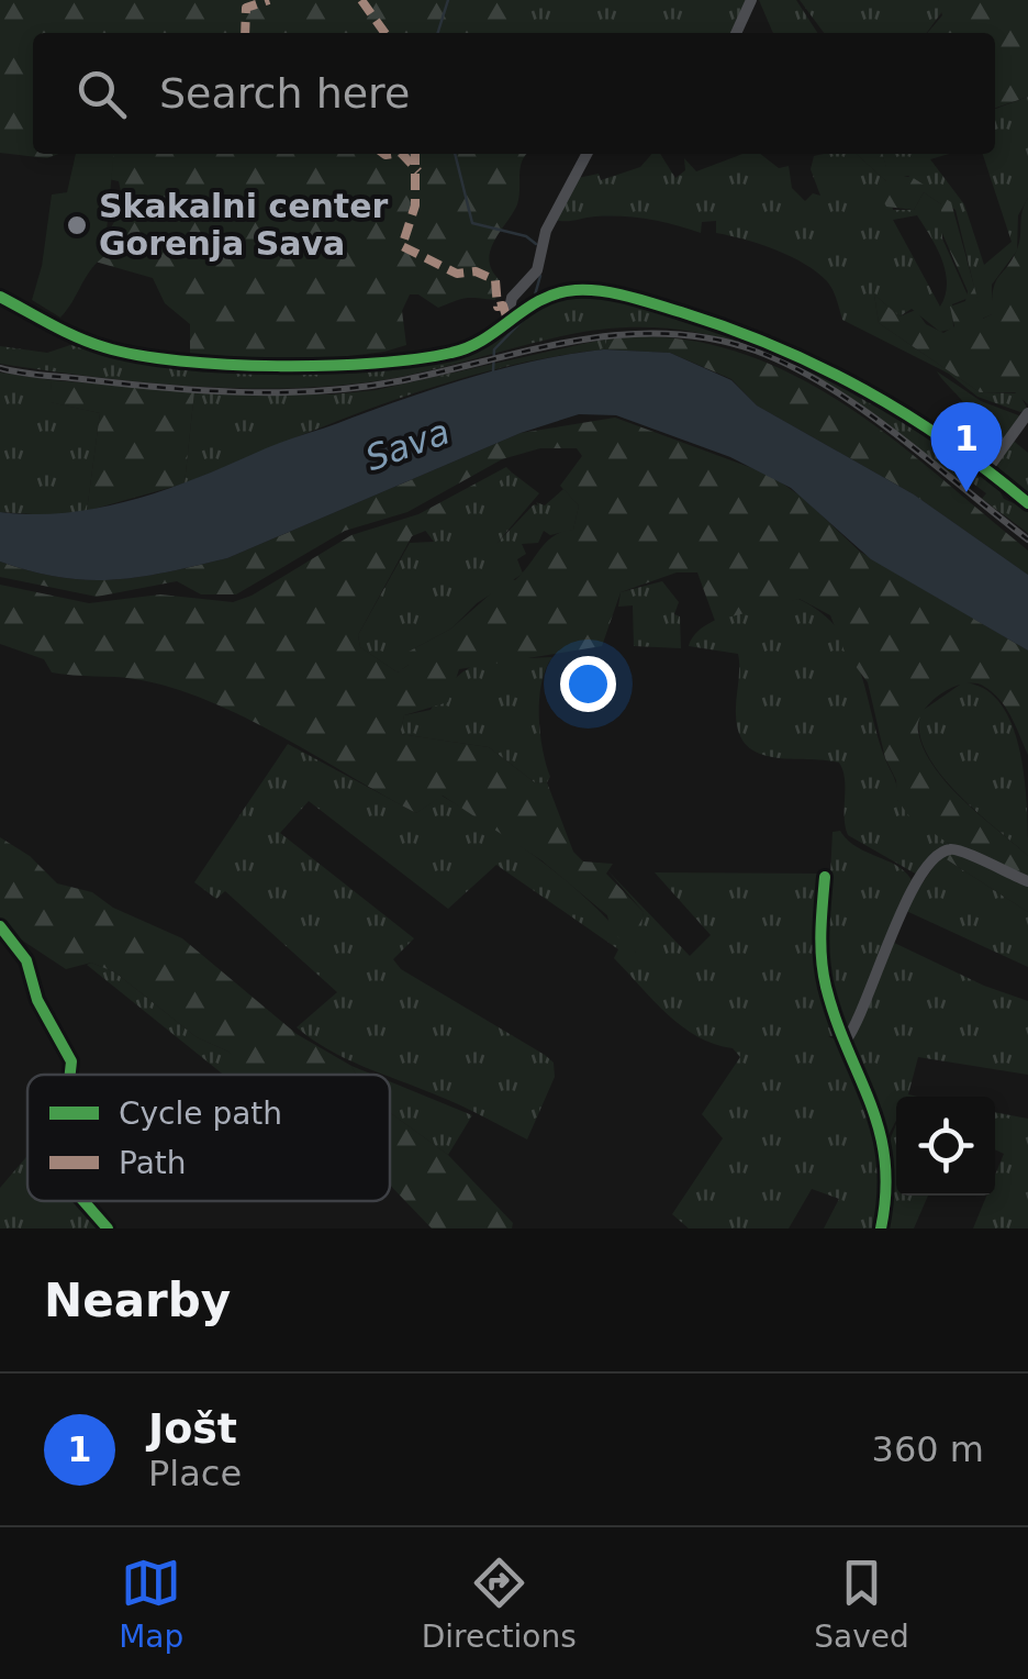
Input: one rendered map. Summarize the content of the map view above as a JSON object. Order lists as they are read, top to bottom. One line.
{"water":["Sava"],"places":["Skakalni center Gorenja Sava"],"legend":["Cycle path","Path"],"page":{"search":"Search here","pins":"1","heading":"Nearby","list":[{"mark":"1","name":"Jošt","note":"Place","value":"360 m"}],"nav":["Map","Directions","Saved"]}}
